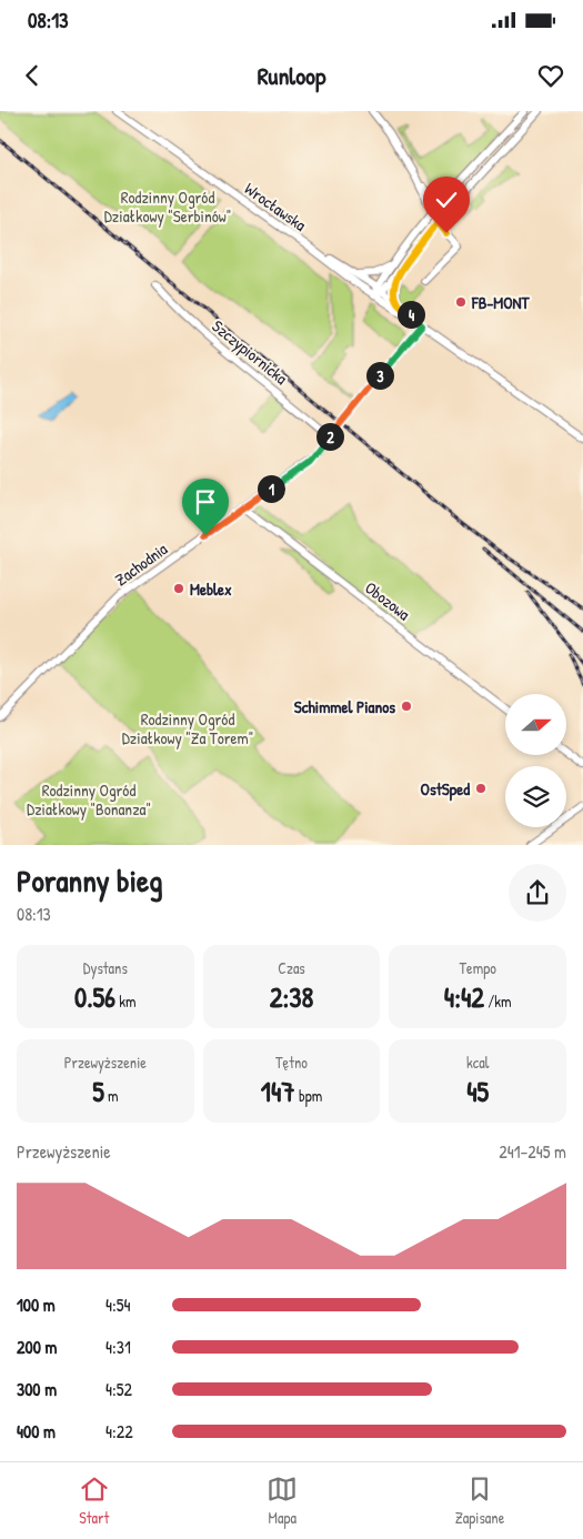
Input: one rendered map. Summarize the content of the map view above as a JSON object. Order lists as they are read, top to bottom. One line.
{"streets":{"street":["Wrocławska","Szczypiornicka","Zachodnia","Obozowa"]},"crossings":[["Wrocławska","Zachodnia"],["Szczypiornicka","Zachodnia"],["Zachodnia","Obozowa"]],"parks":["Rodzinny Ogród Działkowy \"Serbinów\"","Rodzinny Ogród Działkowy \"Za Torem\"","Rodzinny Ogród Działkowy \"Bonanza\""],"places":["FB-MONT","Meblex","Schimmel Pianos","OstSped"],"north":"right","page":{"status":"08:13","header":"Runloop","pins":["4","3","2","1"],"heading":["Poranny bieg","08:13"],"stats":[["Dystans","0.56 km"],["Czas","2:38"],["Tempo","4:42 /km"],["Przewyższenie","5 m"],["Tętno","147 bpm"],["kcal","45"]],"chart":["Przewyższenie","241–245 m"],"list":[{"name":"100 m","note":"4:54"},{"name":"200 m","note":"4:31"},{"name":"300 m","note":"4:52"},{"name":"400 m","note":"4:22"}],"tabs":["Start","Mapa","Zapisane"]}}
